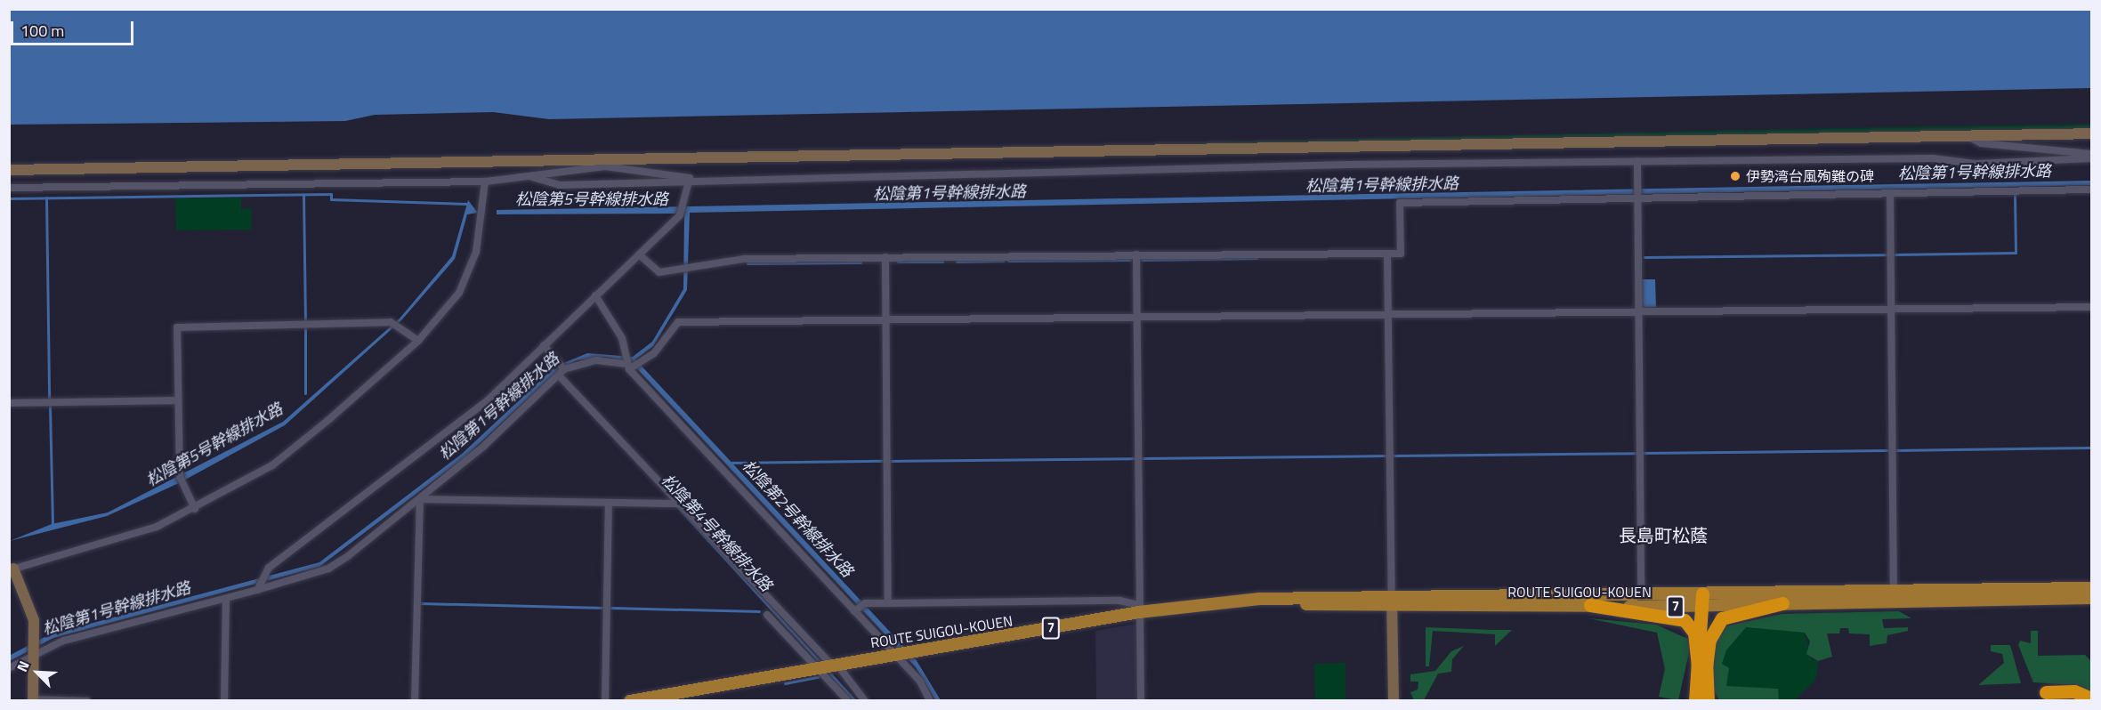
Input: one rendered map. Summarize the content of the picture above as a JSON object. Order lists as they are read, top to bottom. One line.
{"streets":{"main road":["ROUTE SUIGOU-KOUEN","7"]},"districts":["長島町松蔭"],"water":["松陰第1号幹線排水路","松陰第5号幹線排水路","松陰第2号幹線排水路","松陰第4号幹線排水路"],"places":["伊勢湾台風殉難の碑"],"scale_bar":"100 m","north":"top left"}
